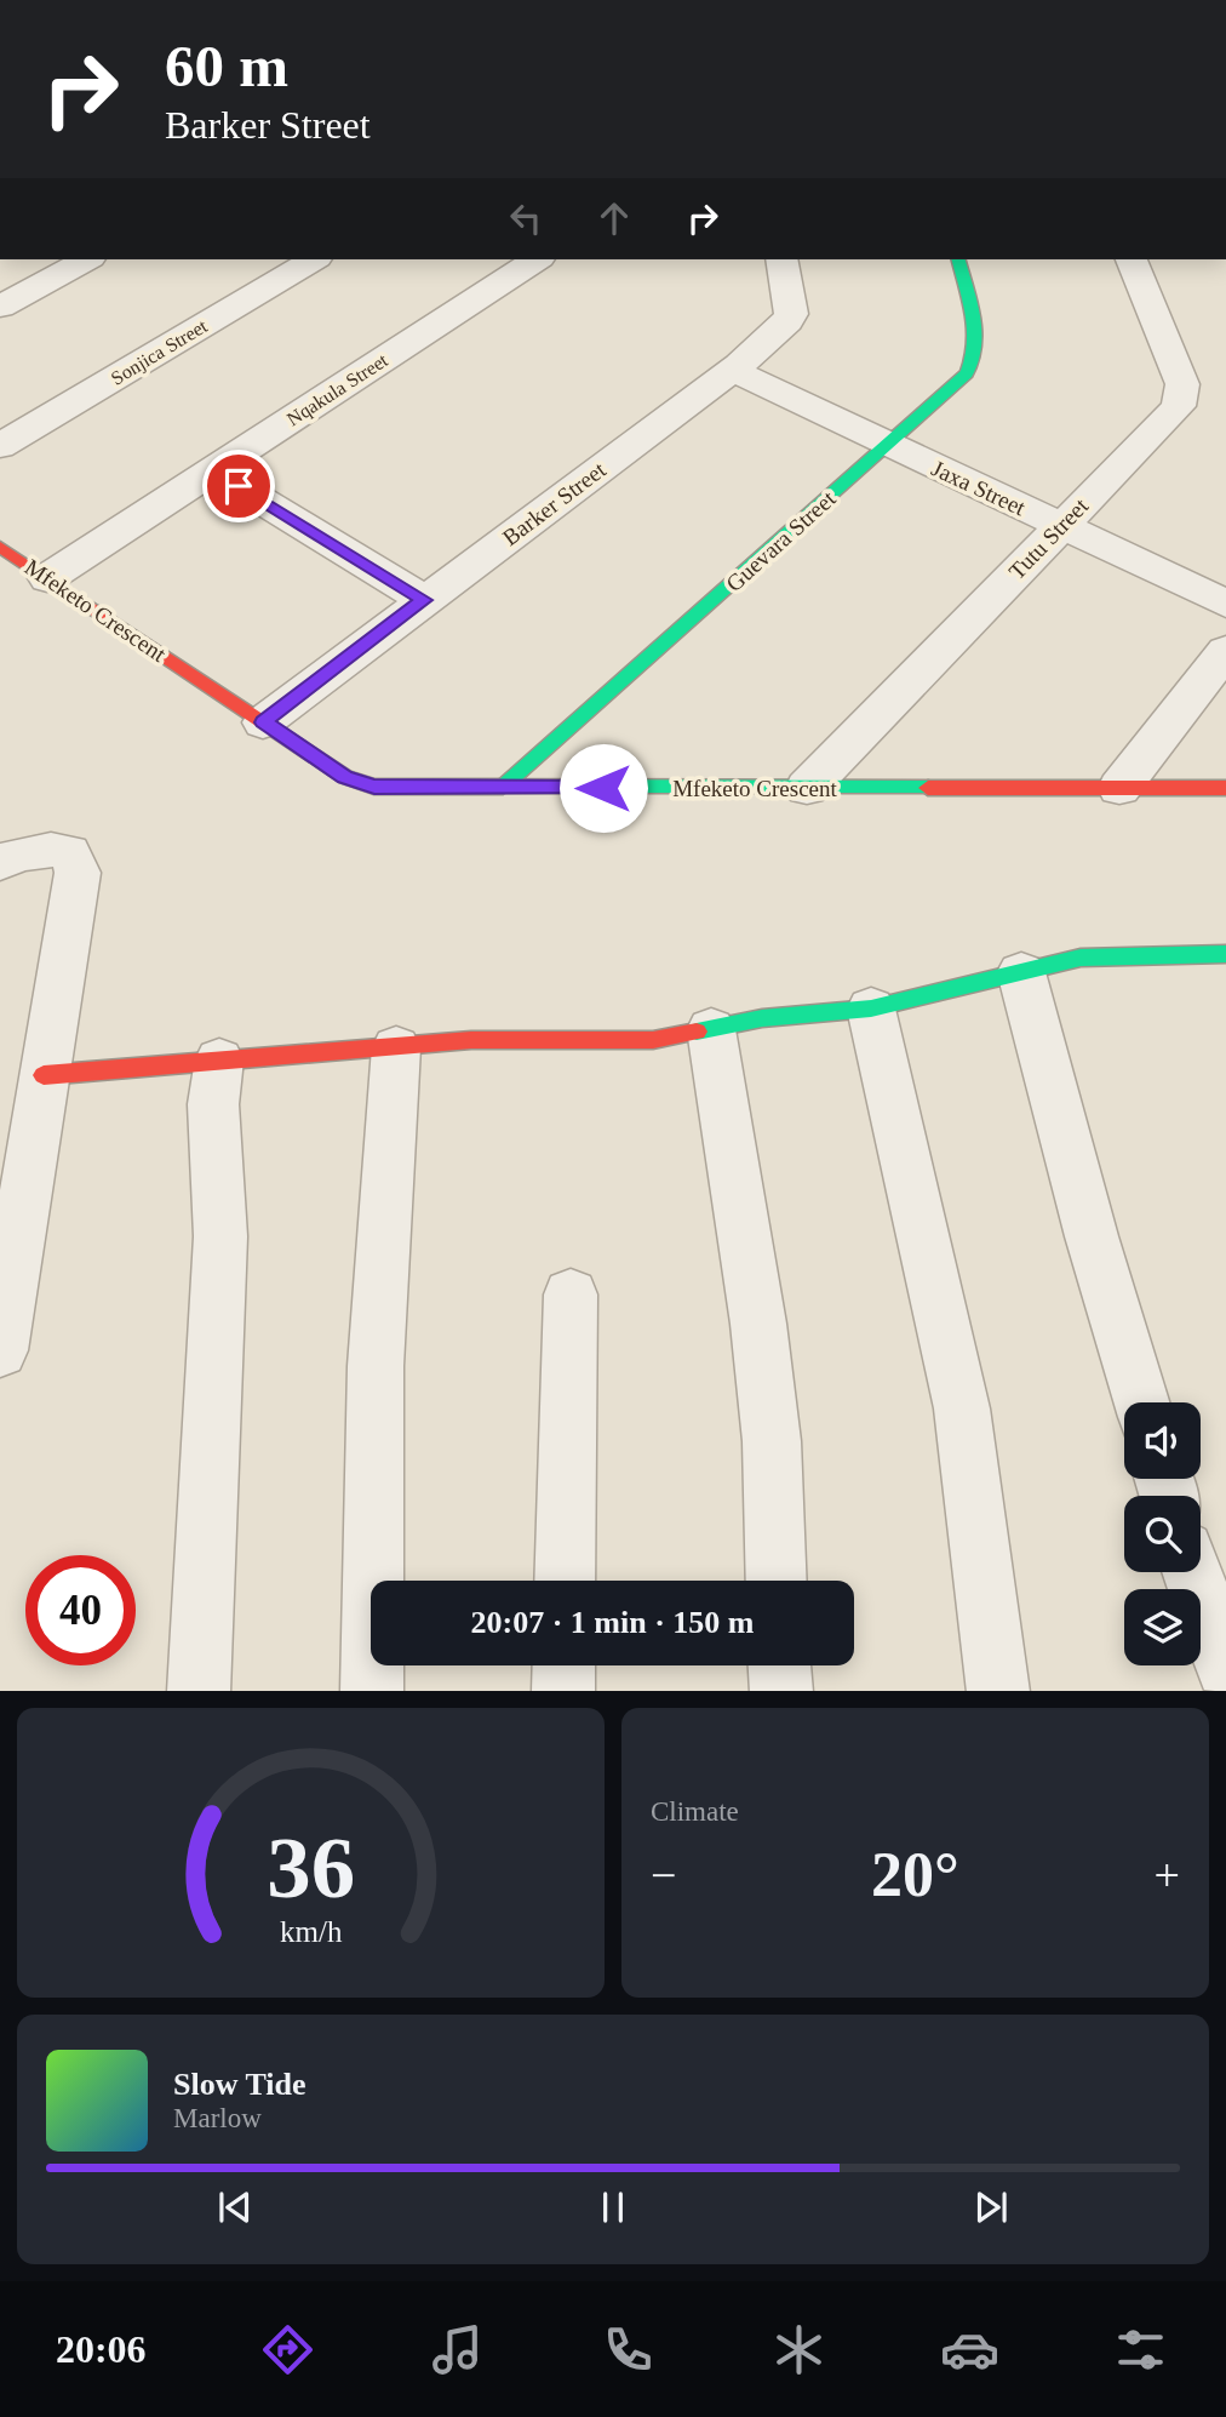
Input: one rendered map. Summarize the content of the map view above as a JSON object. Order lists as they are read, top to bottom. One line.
{"streets":{"street":["Sonjica Street","Nqakula Street","Jaxa Street","Barker Street","Tutu Street","Guevara Street","Mfeketo Crescent"]},"crossings":[["Nqakula Street","Mfeketo Crescent"],["Jaxa Street","Barker Street"],["Jaxa Street","Tutu Street"],["Jaxa Street","Guevara Street"],["Barker Street","Mfeketo Crescent"],["Tutu Street","Mfeketo Crescent"],["Guevara Street","Mfeketo Crescent"]],"page":{"turn":["60 m","Barker Street"],"limit":"40","trip":"20:07 · 1 min · 150 m","tile":"Climate","heat":["−","20°","+"],"song":["Slow Tide","Marlow"],"tabs":"20:06","gauge":["36","km/h"]}}
